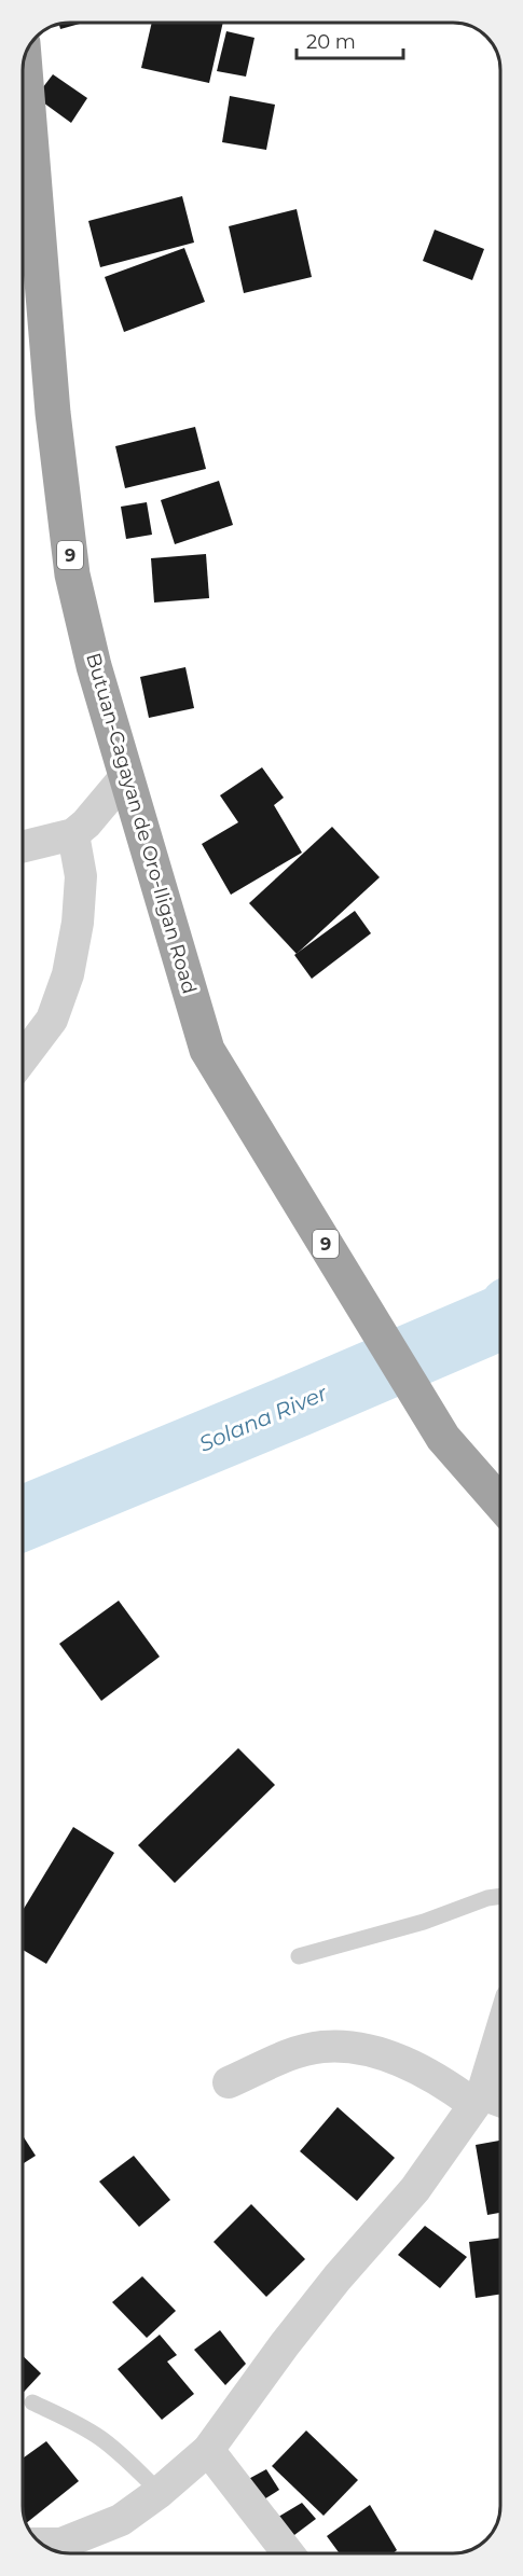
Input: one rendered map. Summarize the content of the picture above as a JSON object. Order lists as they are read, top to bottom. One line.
{"streets":{"highway":["9","Butuan-Cagayan de Oro-Iligan Road"]},"water":["Solana River"],"scale_bar":"20 m"}
